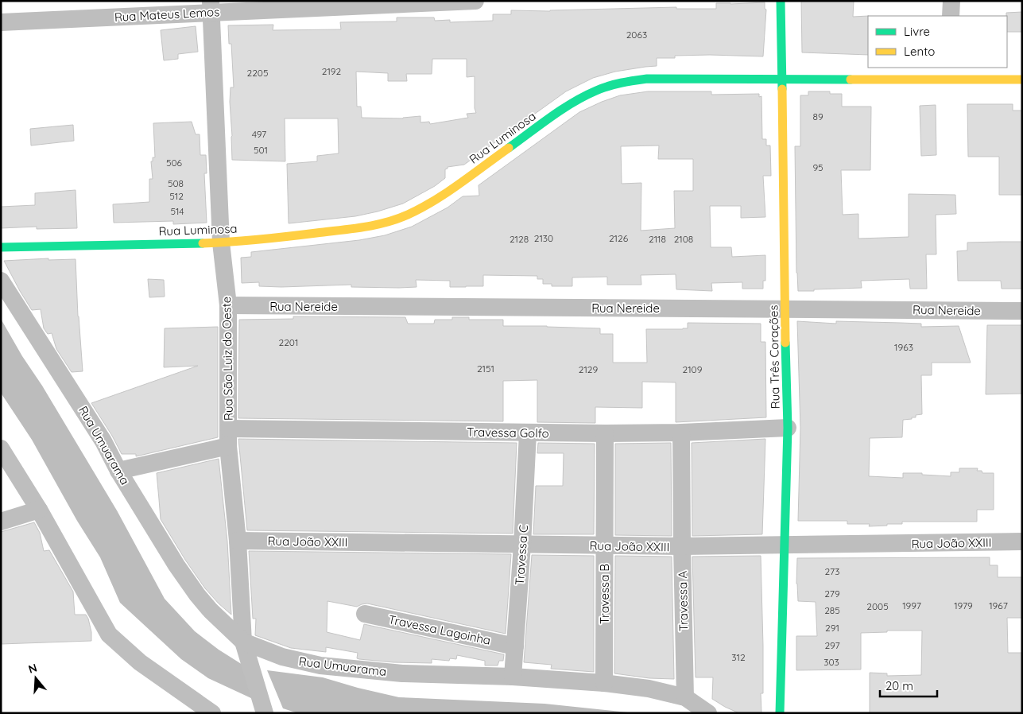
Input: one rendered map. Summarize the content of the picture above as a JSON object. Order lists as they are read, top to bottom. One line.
{"streets":{"street":["Rua Mateus Lemos","Rua Luminosa","Rua Nereide","Rua Três Corações","Rua São Luiz do Oeste","Travessa Golfo","Rua Umuarama","Rua João XXIII","Travessa C","Travessa B","Travessa A","Travessa Lagoinha"]},"crossings":[["Rua Mateus Lemos","Rua São Luiz do Oeste"],["Rua Luminosa","Rua Três Corações"],["Rua Luminosa","Rua São Luiz do Oeste"],["Rua Nereide","Rua Três Corações"],["Rua Nereide","Rua São Luiz do Oeste"],["Rua Três Corações","Travessa Golfo"],["Rua Três Corações","Rua João XXIII"],["Rua São Luiz do Oeste","Travessa Golfo"],["Rua São Luiz do Oeste","Rua Umuarama"],["Rua São Luiz do Oeste","Rua João XXIII"],["Travessa Golfo","Rua Umuarama"],["Travessa Golfo","Travessa C"],["Travessa Golfo","Travessa B"],["Travessa Golfo","Travessa A"],["Rua Umuarama","Travessa C"],["Rua Umuarama","Travessa B"],["Rua Umuarama","Travessa A"],["Rua João XXIII","Travessa C"],["Rua João XXIII","Travessa B"],["Rua João XXIII","Travessa A"],["Travessa C","Travessa Lagoinha"]],"house_numbers":["2063","2192","2205","89","497","501","506","95","508","512","514","2130","2126","2128","2118","2108","2201","1963","2151","2129","2109","273","279","1997","1979","1967","2005","285","291","297","312","303"],"legend":["Livre","Lento"],"scale_bar":"20 m","north":"top"}
